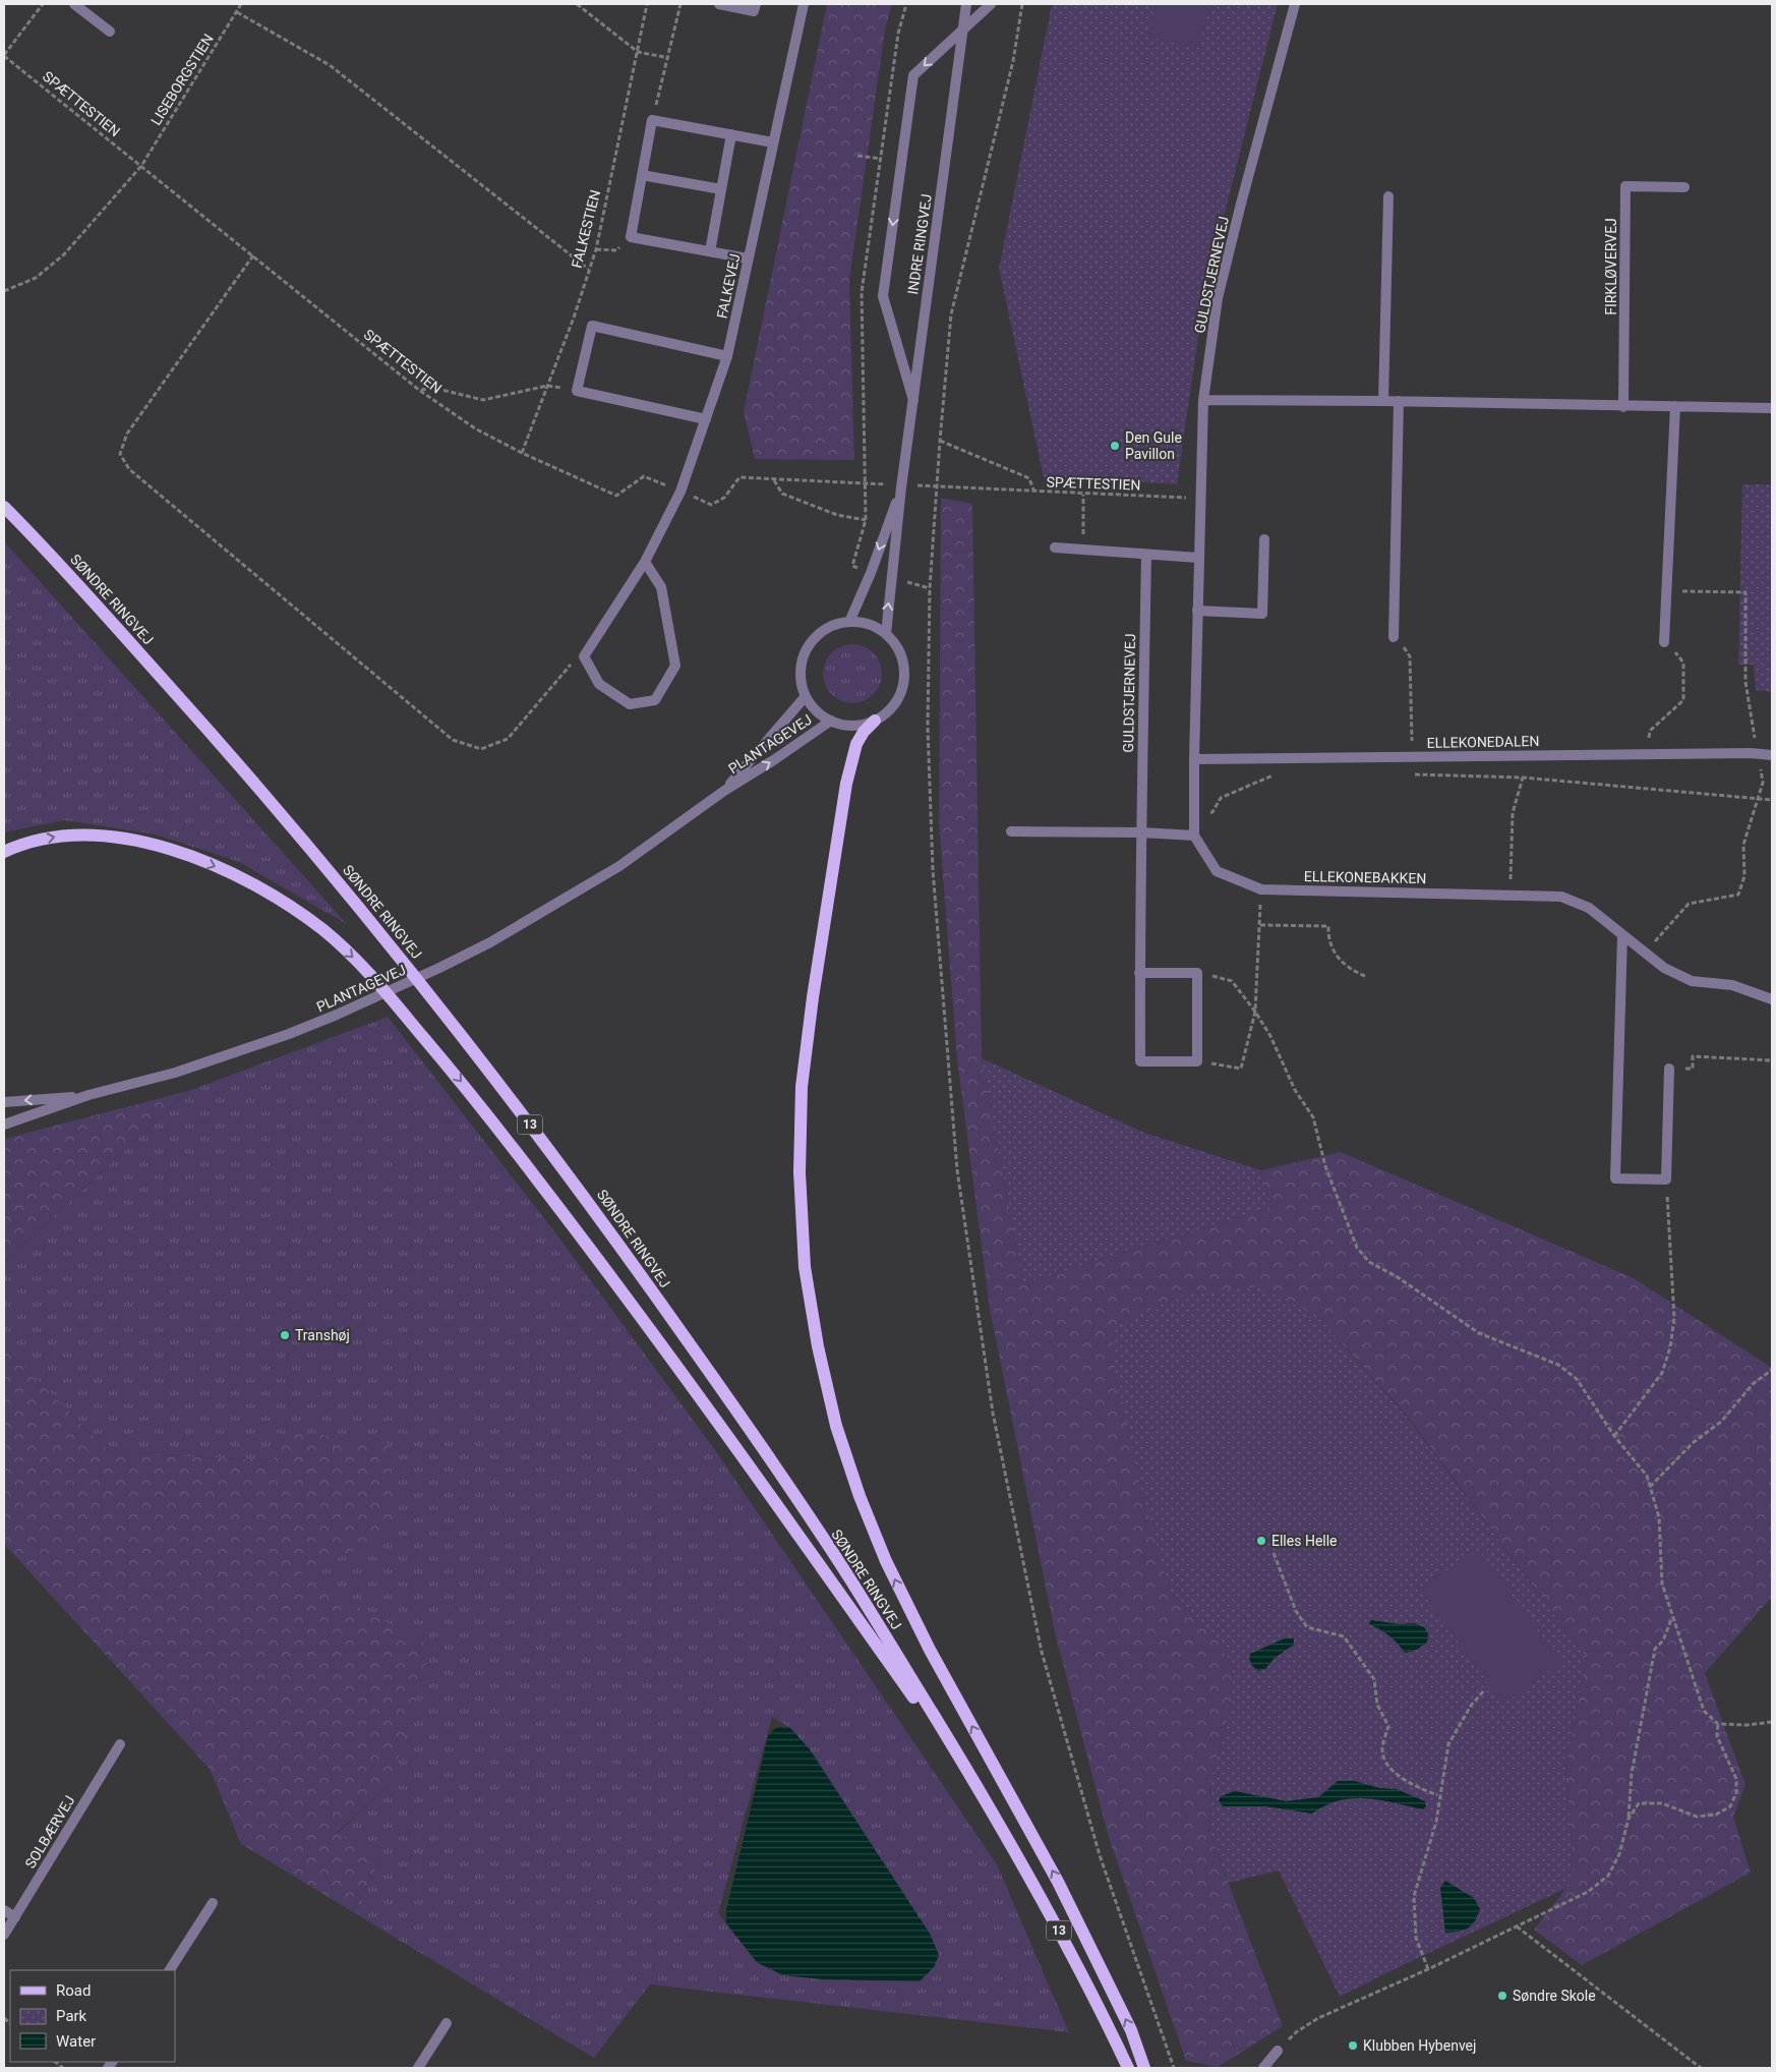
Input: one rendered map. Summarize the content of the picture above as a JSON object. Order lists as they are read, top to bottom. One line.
{"streets":{"main road":["SØNDRE RINGVEJ","13"],"street":["INDRE RINGVEJ","FIRKLØVERVEJ","GULDSTJERNEVEJ","FALKEVEJ","ELLEKONEDALEN","PLANTAGEVEJ","ELLEKONEBAKKEN","SOLBÆRVEJ"],"path":["LISEBORGSTIEN","SPÆTTESTIEN","FALKESTIEN"]},"crossings":[["LISEBORGSTIEN","SPÆTTESTIEN"],["SPÆTTESTIEN","FALKESTIEN"],["SPÆTTESTIEN","GULDSTJERNEVEJ"],["SPÆTTESTIEN","FALKEVEJ"],["INDRE RINGVEJ","PLANTAGEVEJ"],["GULDSTJERNEVEJ","ELLEKONEDALEN"]],"places":["Den Gule Pavillon","Transhøj","Elles Helle","Søndre Skole","Klubben Hybenvej"],"legend":["Road","Park","Water"]}
